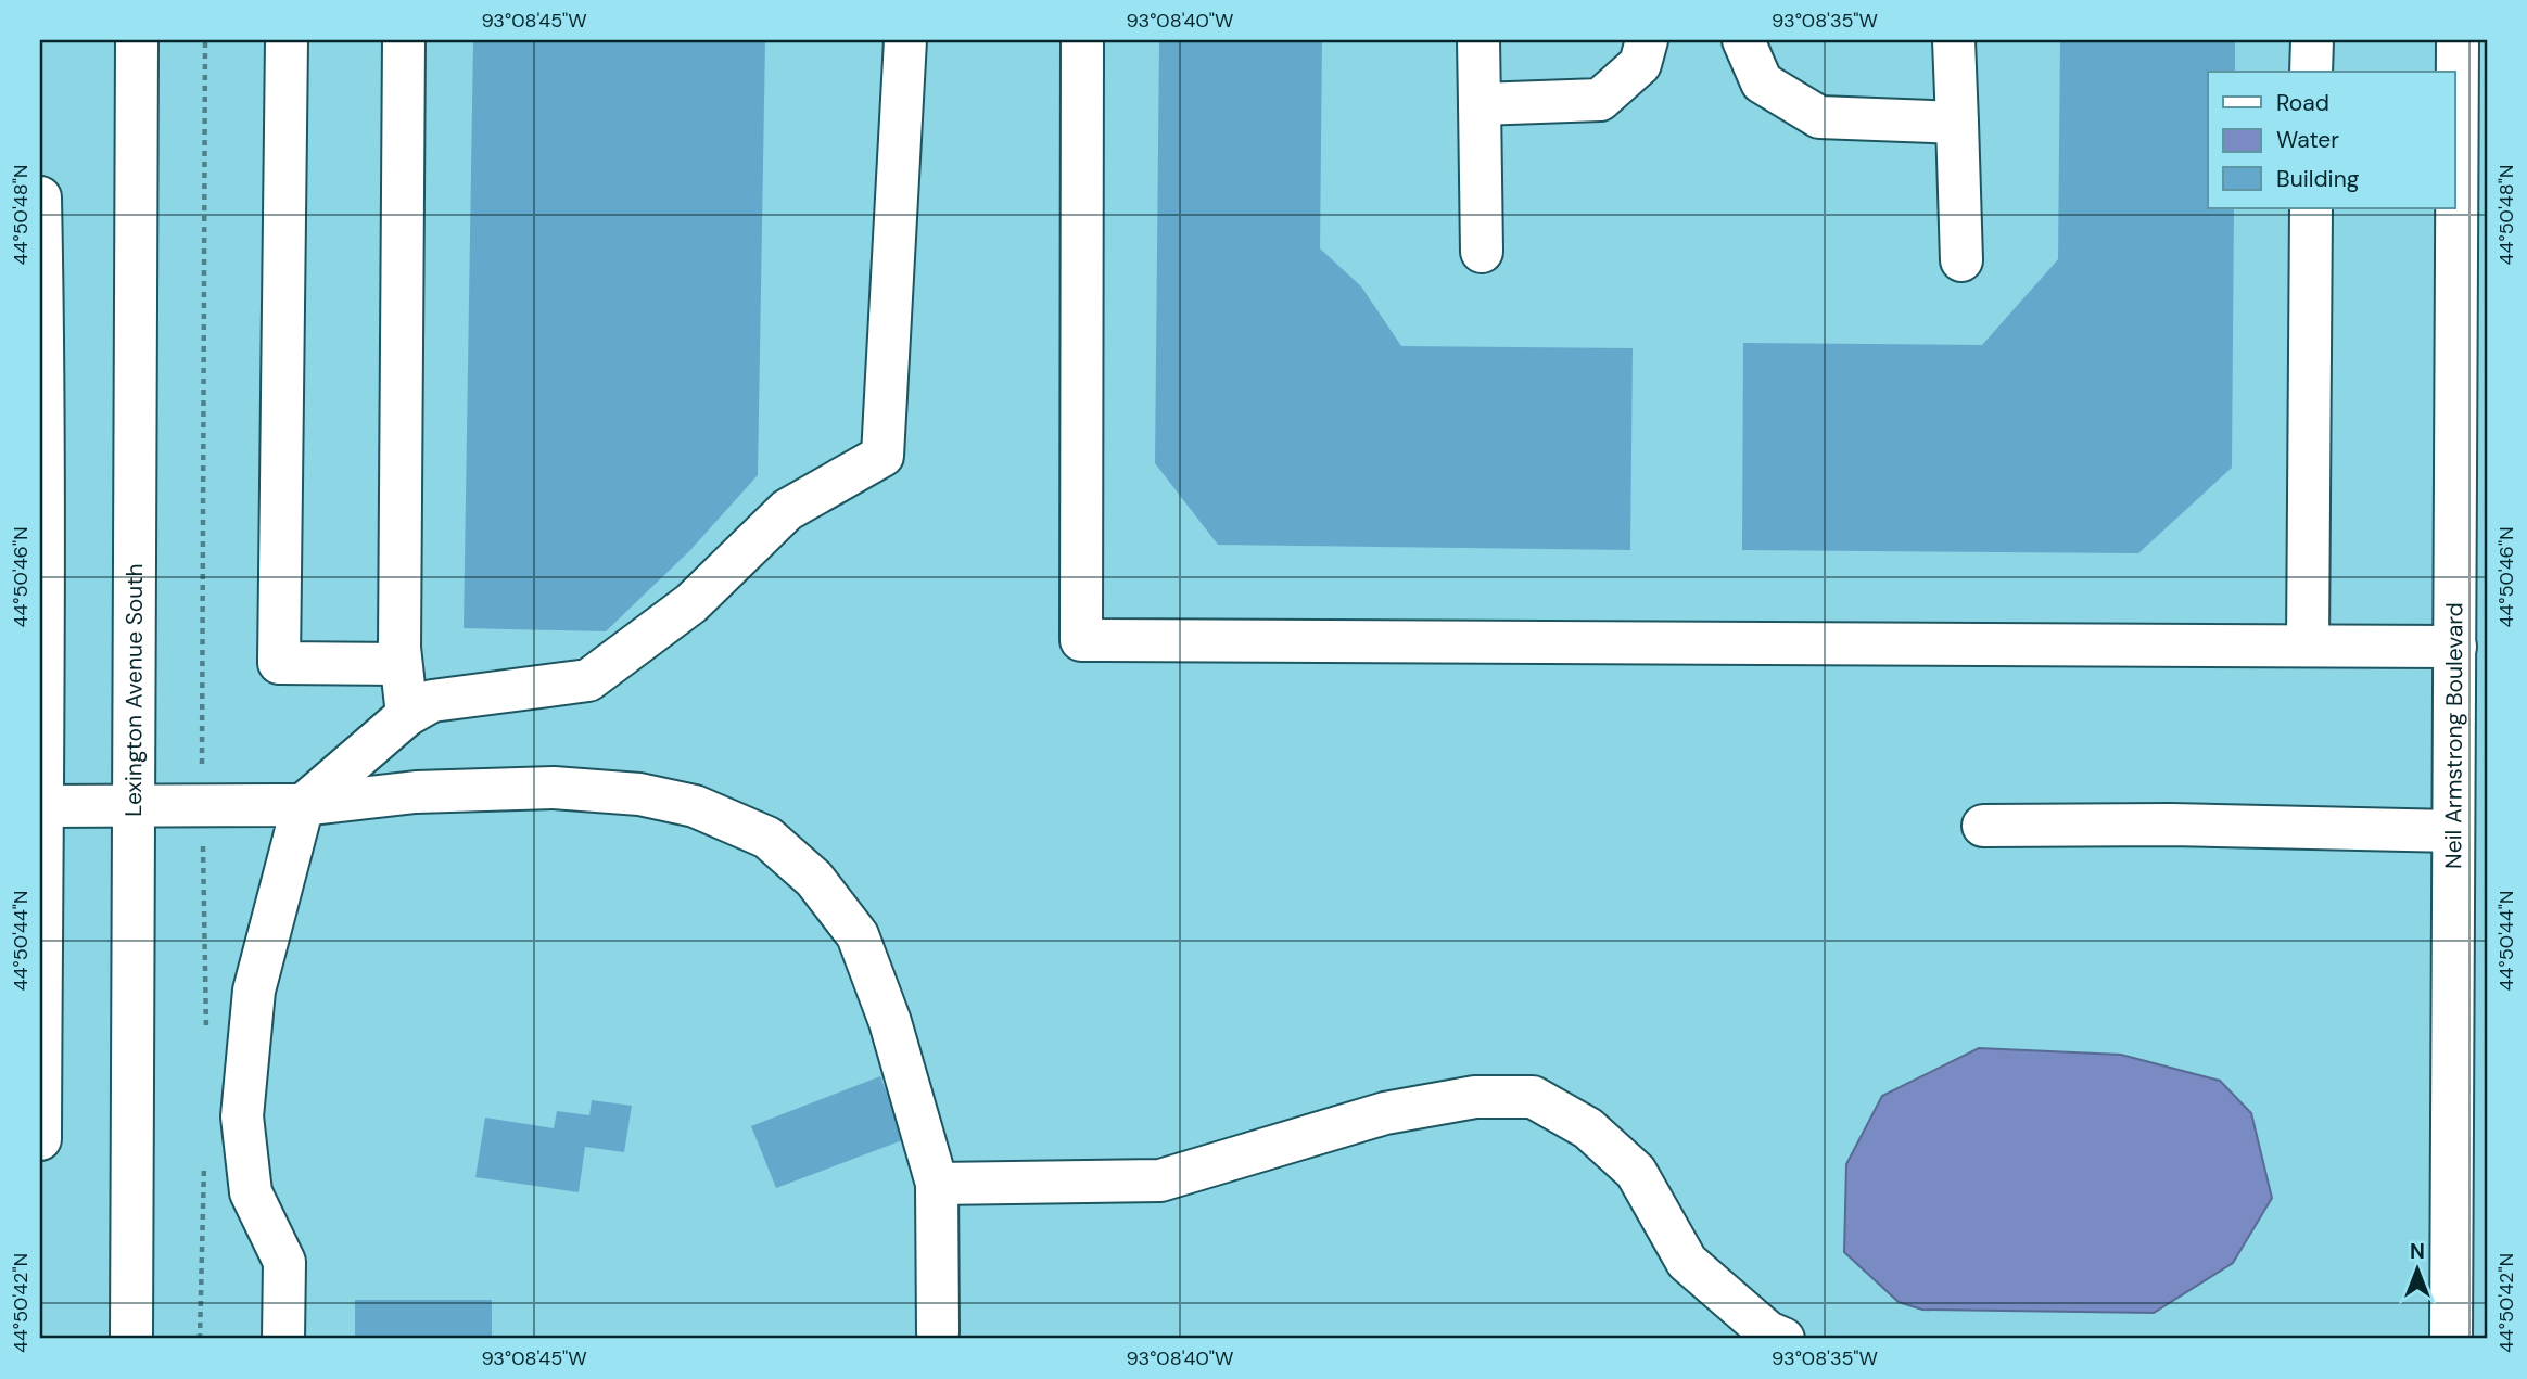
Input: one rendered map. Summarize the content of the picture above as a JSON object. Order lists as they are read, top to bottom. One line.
{"streets":{"street":["Lexington Avenue South","Neil Armstrong Boulevard"]},"legend":["Road","Water","Building"],"north":"top","coordinates":["93°08'45\"W","93°08'40\"W","93°08'35\"W","44°50'48\"N","44°50'46\"N","44°50'44\"N","44°50'42\"N"]}
